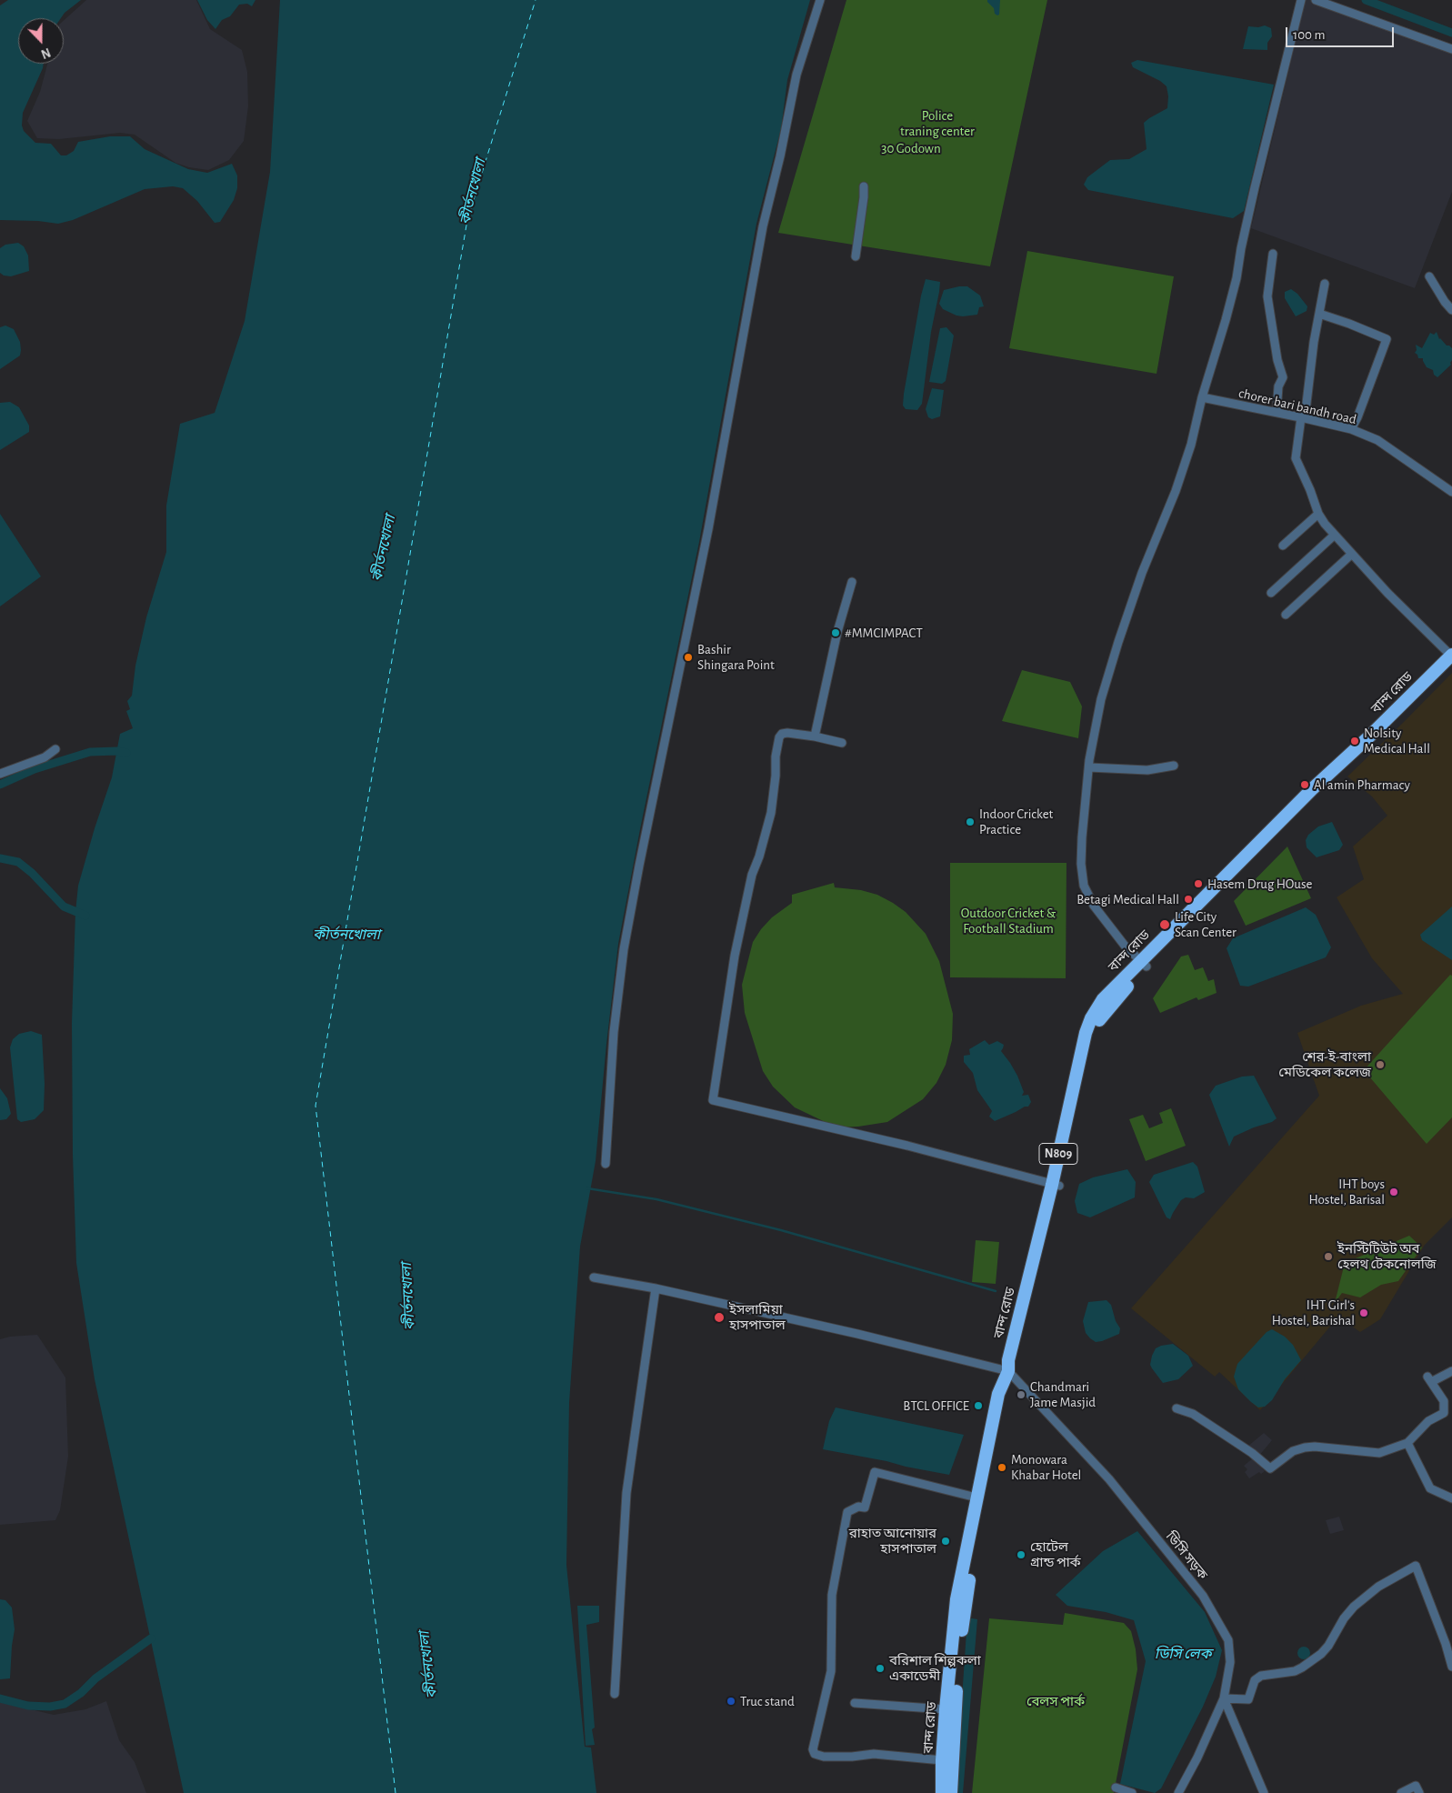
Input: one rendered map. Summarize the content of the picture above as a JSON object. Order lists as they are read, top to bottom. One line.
{"streets":{"highway":["বান্দ রোড","N809"],"street":["chorer bari bandh road","ডিসি সড়ক"]},"crossings":[["বান্দ রোড","ডিসি সড়ক"]],"water":["কীর্তনখোলা","ডিসি লেক"],"parks":["Police traning center","30 Godown","Outdoor Cricket & Football Stadium","বেলস পার্ক"],"places":["#MMCIMPACT","Bashir Shingara Point","Nolsity Medical Hall","Al amin Pharmacy","Indoor Cricket Practice","Hasem Drug HOuse","Betagi Medical Hall","Life City Scan Center","শের-ই-বাংলা মেডিকেল কলেজ","IHT boys Hostel, Barisal","ইনস্টিটিউট অব হেলথ টেকনোলজি","IHT Girl's Hostel, Barishal","ইসলামিয়া হাসপাতাল","Chandmari Jame Masjid","BTCL OFFICE","Monowara Khabar Hotel","রাহাত আনোয়ার হাসপাতাল","হোটেল গ্রান্ড পার্ক","বরিশাল শিল্পকলা একাডেমী","Truc stand"],"scale_bar":"100 m","north":"bottom"}
